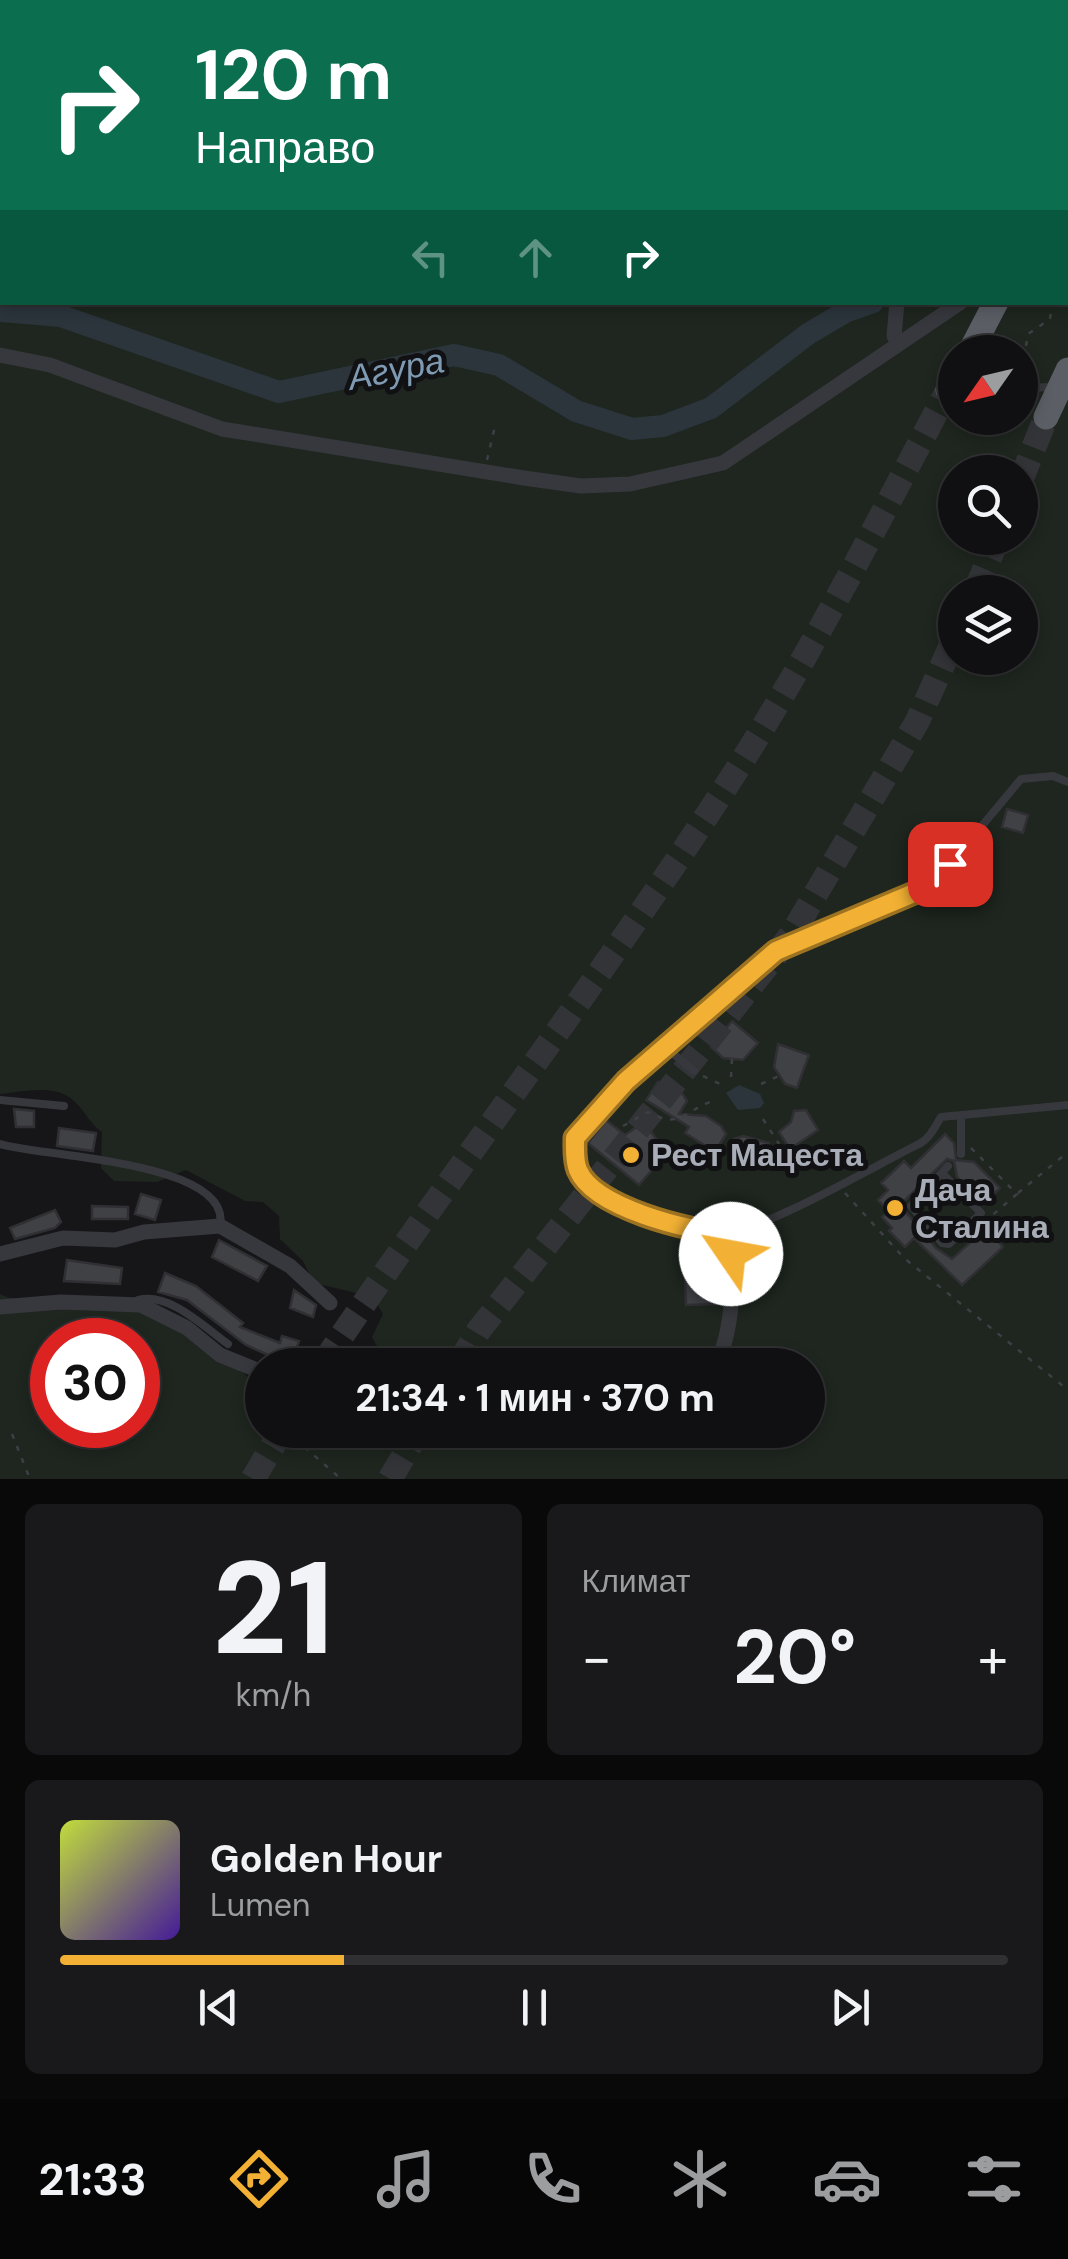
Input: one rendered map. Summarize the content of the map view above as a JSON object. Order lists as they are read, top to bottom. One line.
{"water":["Агура"],"places":["Рест Мацеста","Дача Сталина"],"north":"bottom left","page":{"turn":["120 m","Направо"],"limit":"30","trip":"21:34 · 1 мин · 370 m","tile":[["21","km/h"],"Климат"],"heat":["−","20°","+"],"song":["Golden Hour","Lumen"],"tabs":"21:33"}}
